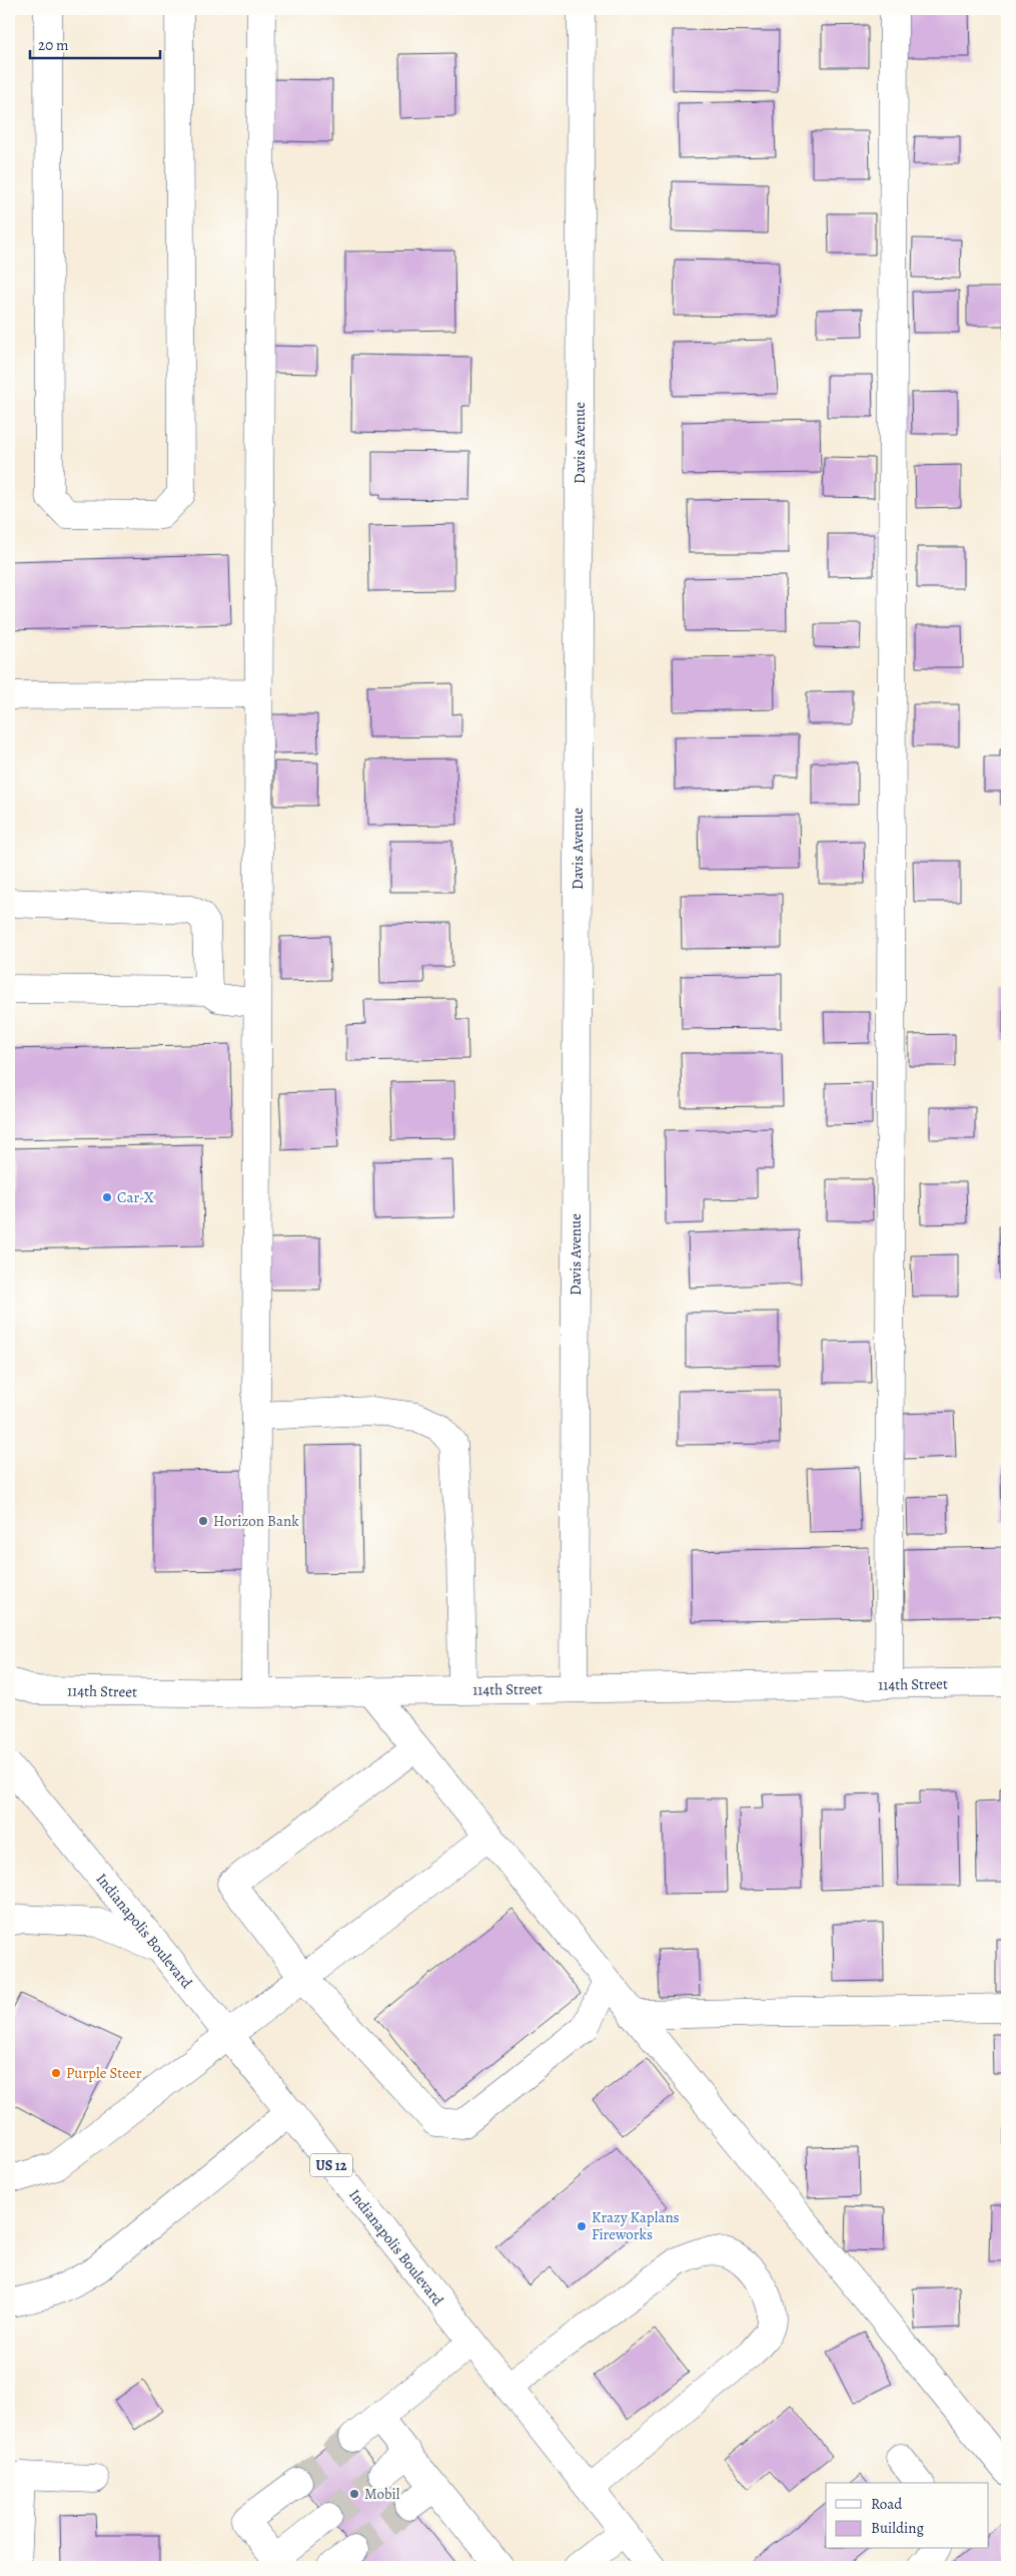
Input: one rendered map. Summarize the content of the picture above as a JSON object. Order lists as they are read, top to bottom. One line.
{"streets":{"street":["Davis Avenue","114th Street","Indianapolis Boulevard","US 12"]},"crossings":[["Davis Avenue","114th Street"]],"places":["Car-X","Horizon Bank","Purple Steer","Krazy Kaplans Fireworks","Mobil"],"legend":["Road","Building"],"scale_bar":"20 m"}
